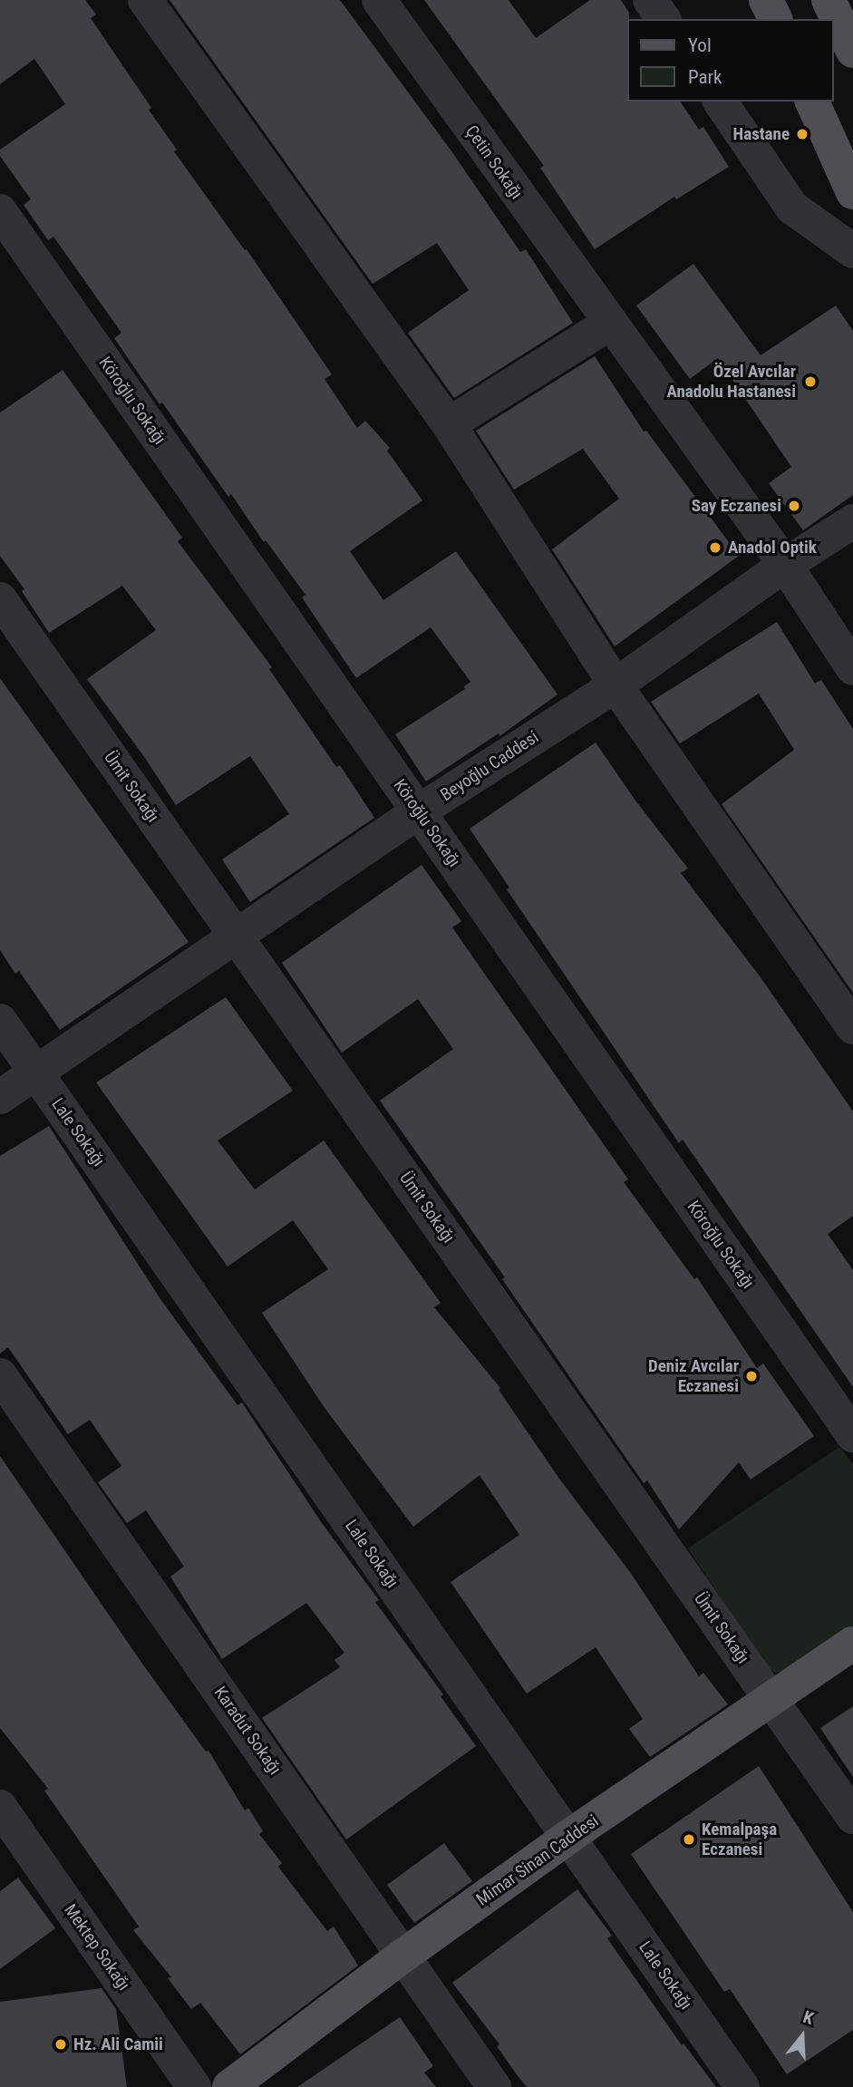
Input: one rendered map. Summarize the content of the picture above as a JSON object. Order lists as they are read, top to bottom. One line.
{"streets":{"main road":["Mimar Sinan Caddesi"],"street":["Çetin Sokağı","Köroğlu Sokağı","Beyoğlu Caddesi","Ümit Sokağı","Lale Sokağı","Karadut Sokağı","Mektep Sokağı"]},"crossings":[["Çetin Sokağı","Beyoğlu Caddesi"],["Köroğlu Sokağı","Beyoğlu Caddesi"],["Beyoğlu Caddesi","Ümit Sokağı"],["Beyoğlu Caddesi","Lale Sokağı"],["Ümit Sokağı","Mimar Sinan Caddesi"],["Lale Sokağı","Mimar Sinan Caddesi"],["Karadut Sokağı","Mimar Sinan Caddesi"]],"places":["Hastane","Özel Avcılar Anadolu Hastanesi","Say Eczanesi","Anadol Optik","Deniz Avcılar Eczanesi","Kemalpaşa Eczanesi","Hz. Ali Camii"],"legend":["Yol","Park"],"north":"top"}
